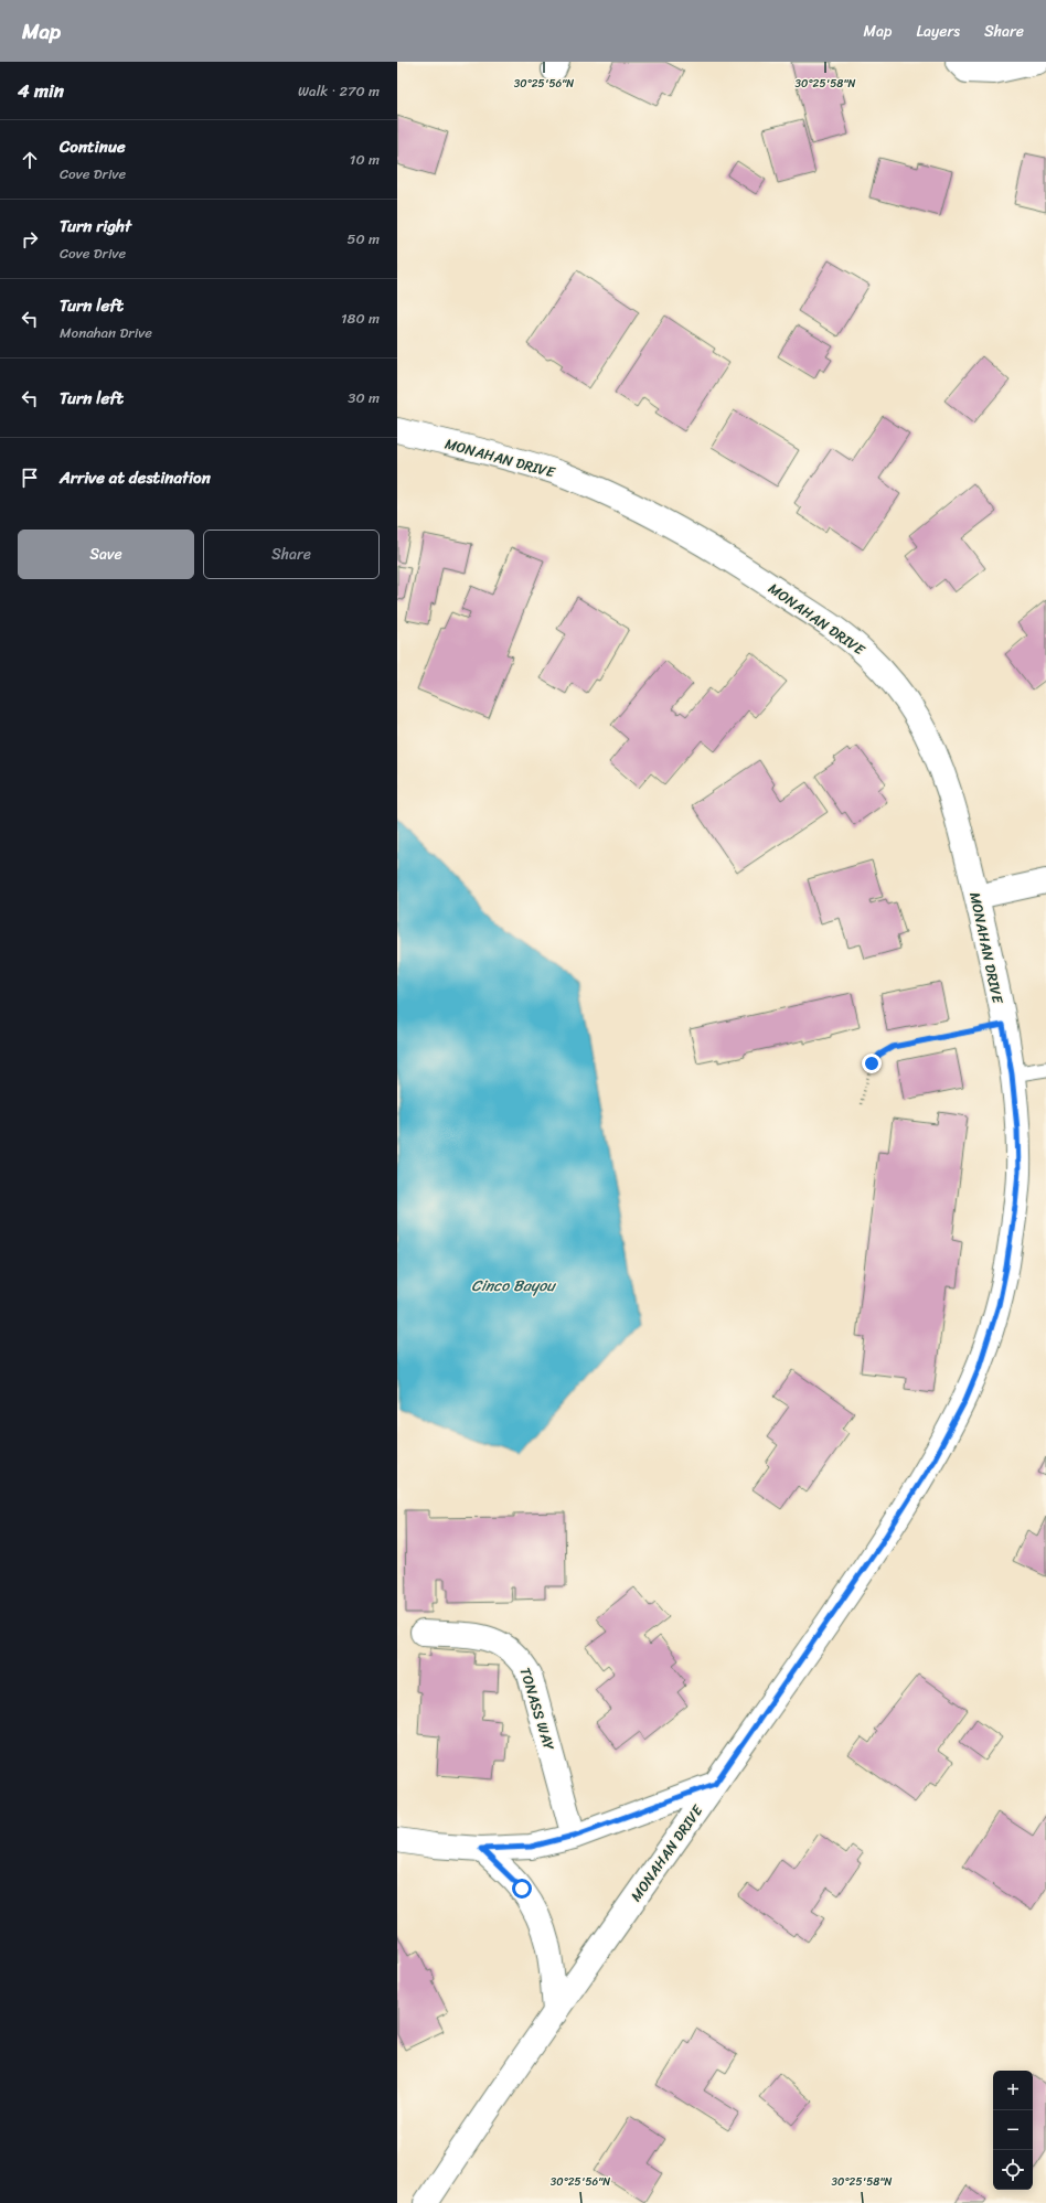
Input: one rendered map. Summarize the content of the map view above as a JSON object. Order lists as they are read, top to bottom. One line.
{"streets":{"street":["MONAHAN DRIVE","TONASS WAY"]},"water":["Cinco Bayou"],"page":{"header":"Map","nav":["Map","Layers","Share"],"heading":["4 min","Walk · 270 m"],"list":[["Continue","Cove Drive","10 m"],["Turn right","Cove Drive","50 m"],["Turn left","Monahan Drive","180 m"],["Turn left","30 m"],"Arrive at destination"],"buttons":["Save","Share"],"map_buttons":["+","−"]},"coordinates":["30°25'56\"N","30°25'58\"N"]}
